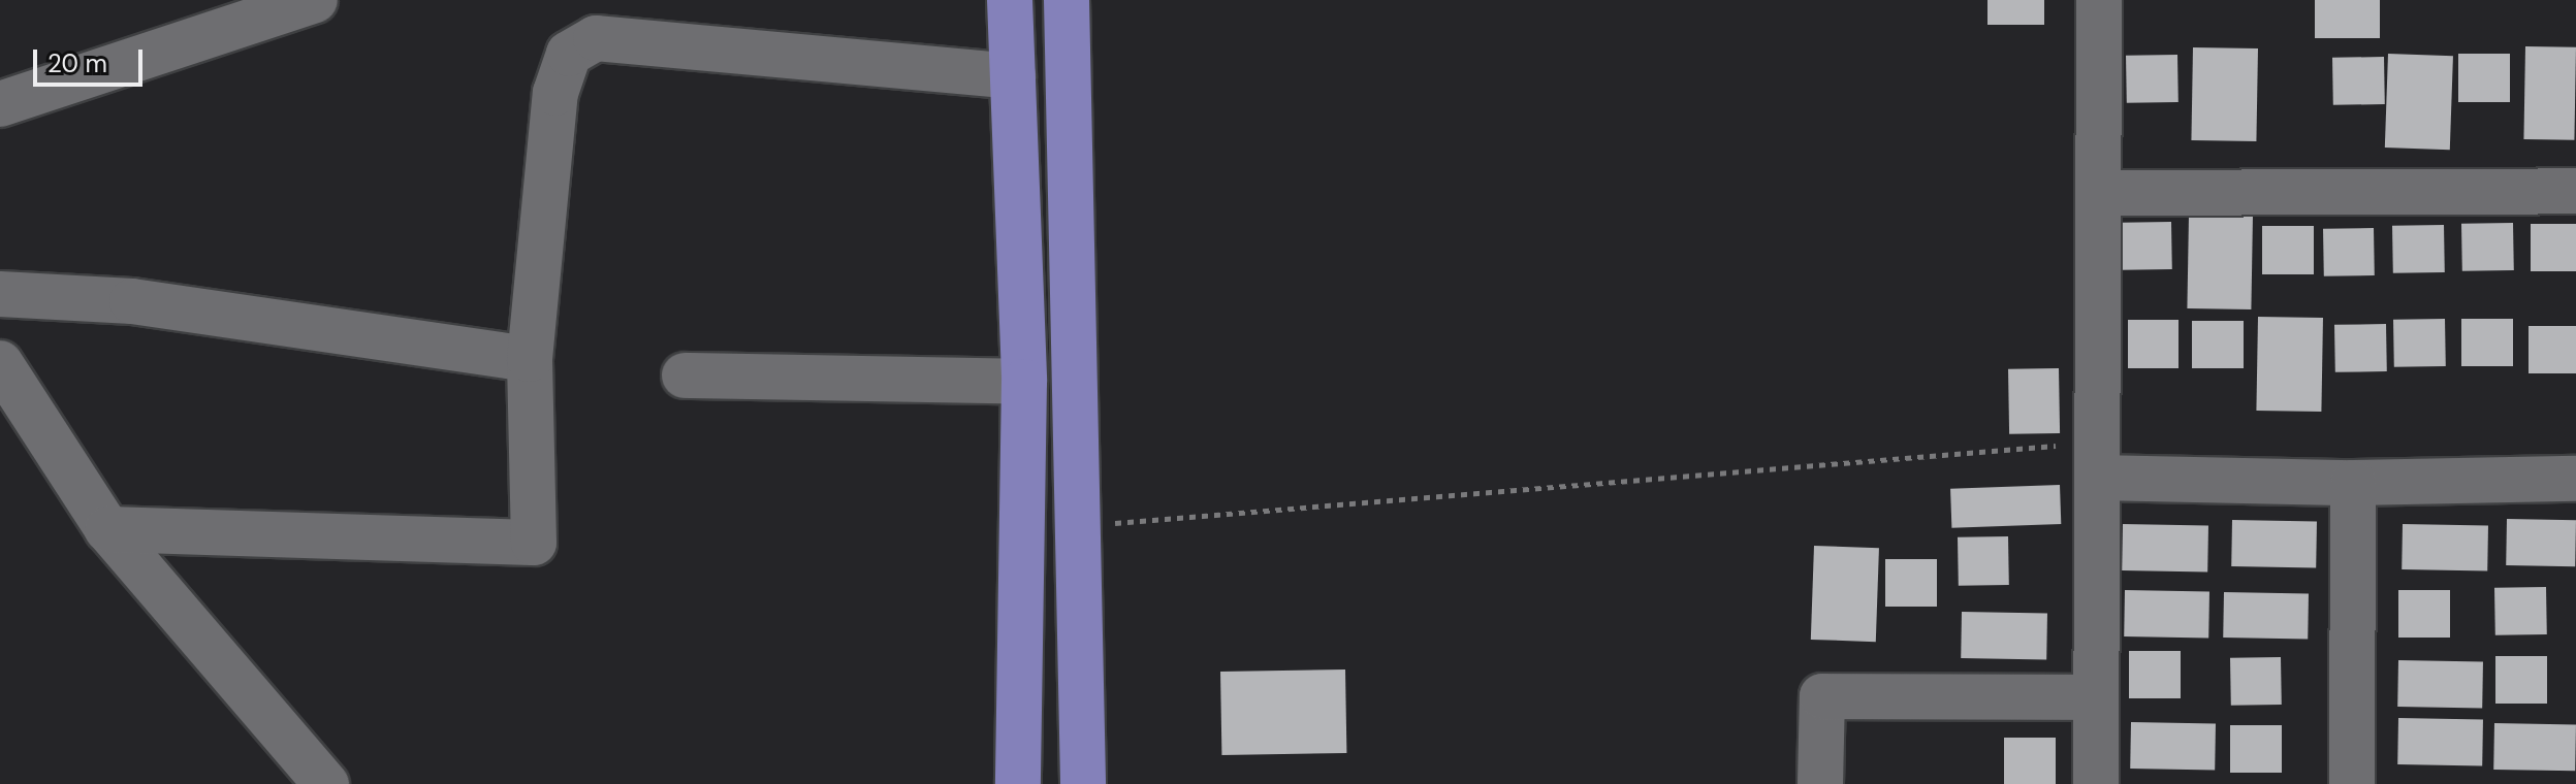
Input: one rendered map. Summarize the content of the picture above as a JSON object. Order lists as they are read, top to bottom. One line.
{"scale_bar":"20 m"}
